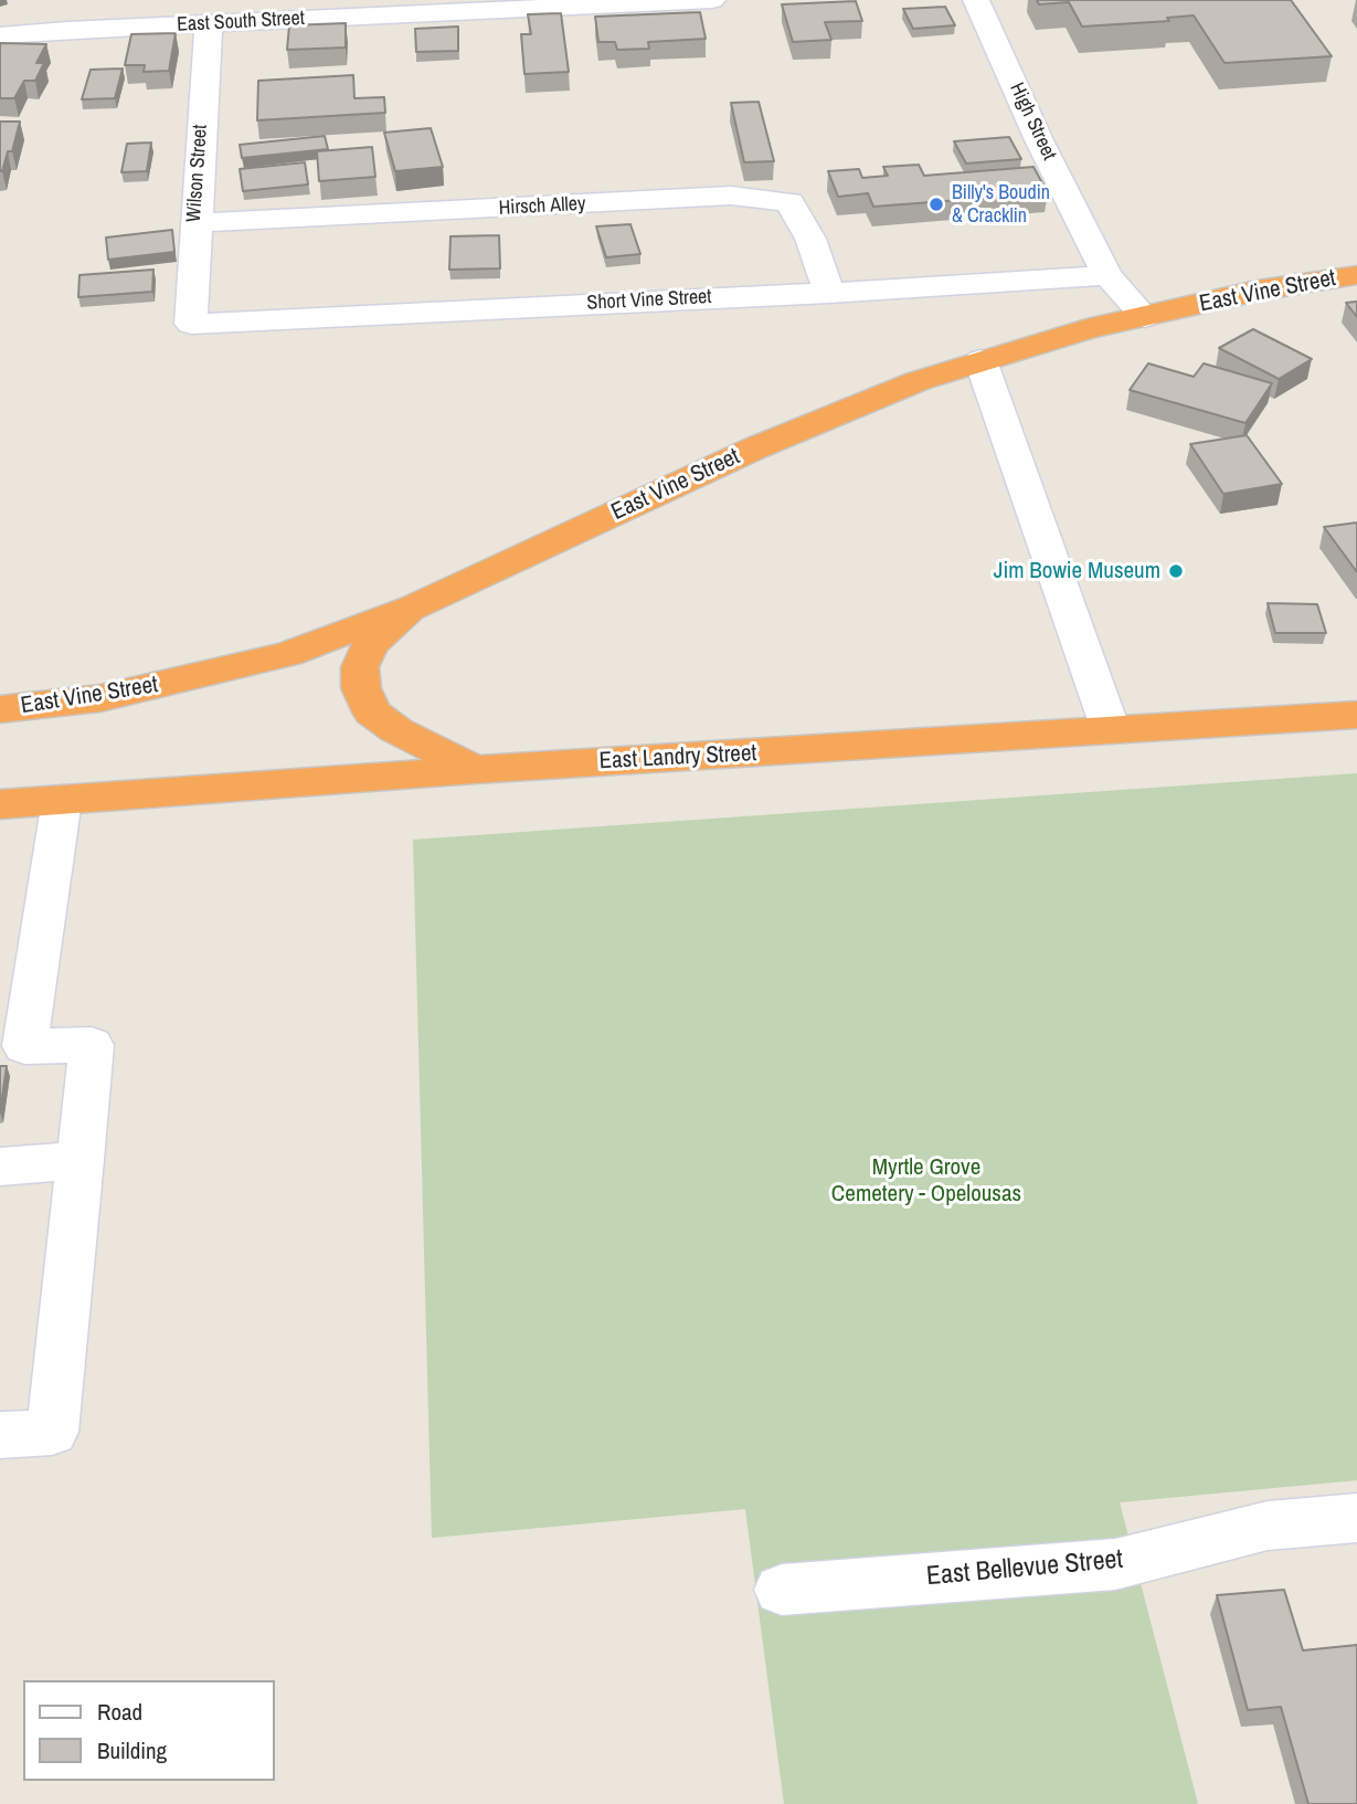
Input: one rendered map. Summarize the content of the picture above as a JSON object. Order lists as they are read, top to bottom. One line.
{"streets":{"highway":["East Vine Street","East Landry Street"],"street":["East South Street","High Street","Wilson Street","Hirsch Alley","Short Vine Street","East Bellevue Street"]},"crossings":[["East South Street","Wilson Street"],["High Street","East Vine Street"],["High Street","Short Vine Street"],["Wilson Street","Hirsch Alley"],["Wilson Street","Short Vine Street"],["Hirsch Alley","Short Vine Street"]],"parks":["Myrtle Grove Cemetery - Opelousas"],"places":["Billy's Boudin & Cracklin","Jim Bowie Museum"],"legend":["Road","Building"]}
